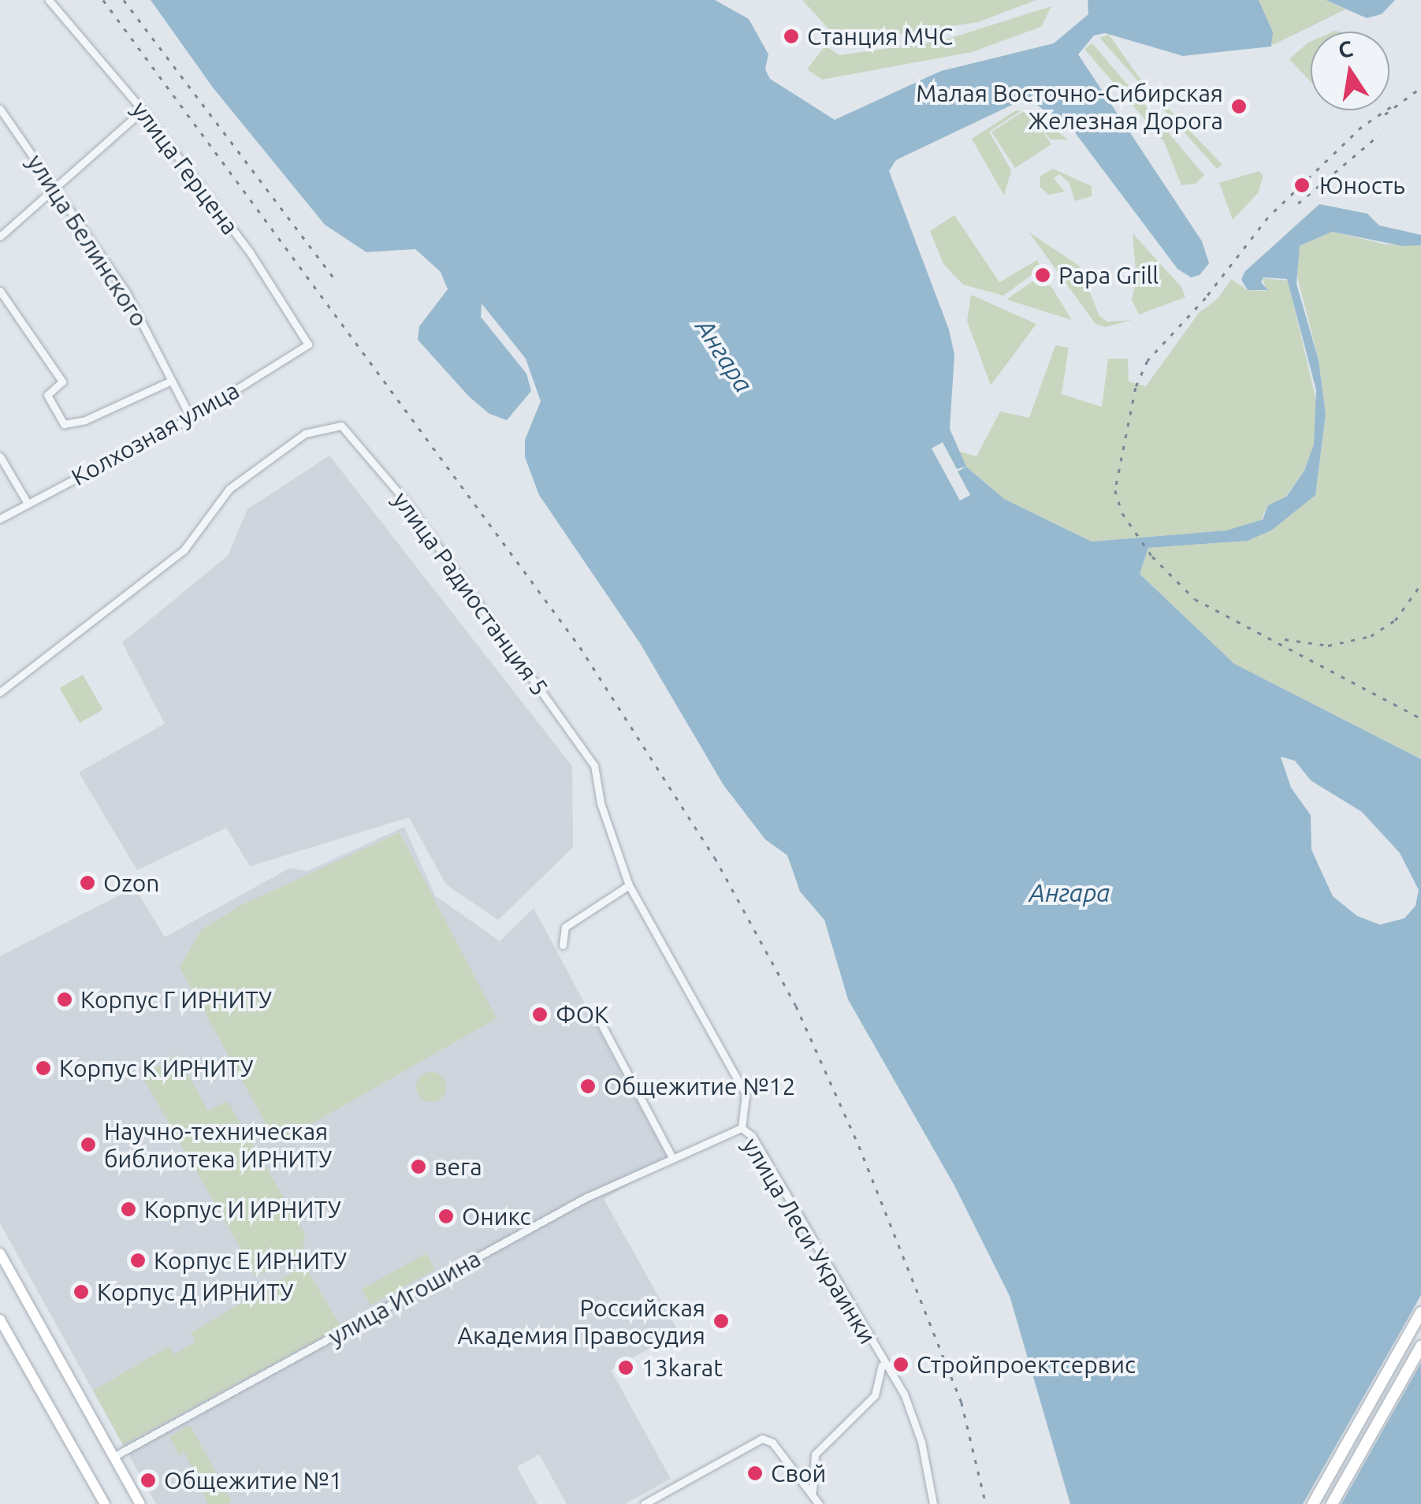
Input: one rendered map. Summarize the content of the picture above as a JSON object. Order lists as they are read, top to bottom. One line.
{"streets":{"street":["улица Герцена","улица Белинского","Колхозная улица","улица Радиостанция 5","улица Леси Украинки","улица Игошина"]},"crossings":[["улица Герцена","Колхозная улица"],["улица Белинского","Колхозная улица"],["улица Радиостанция 5","улица Леси Украинки"],["улица Леси Украинки","улица Игошина"]],"water":["Ангара"],"places":["Станция МЧС","Малая Восточно-Сибирская Железная Дорога","Юность","Papa Grill","Ozon","Корпус Г ИРНИТУ","ФОК","Корпус К ИРНИТУ","Общежитие №12","Научно-техническая библиотека ИРНИТУ","вега","Корпус И ИРНИТУ","Оникс","Корпус Е ИРНИТУ","Корпус Д ИРНИТУ","Российская Академия Правосудия","Стройпроектсервис","13karat","Свой","Общежитие №1"],"north":"top"}
